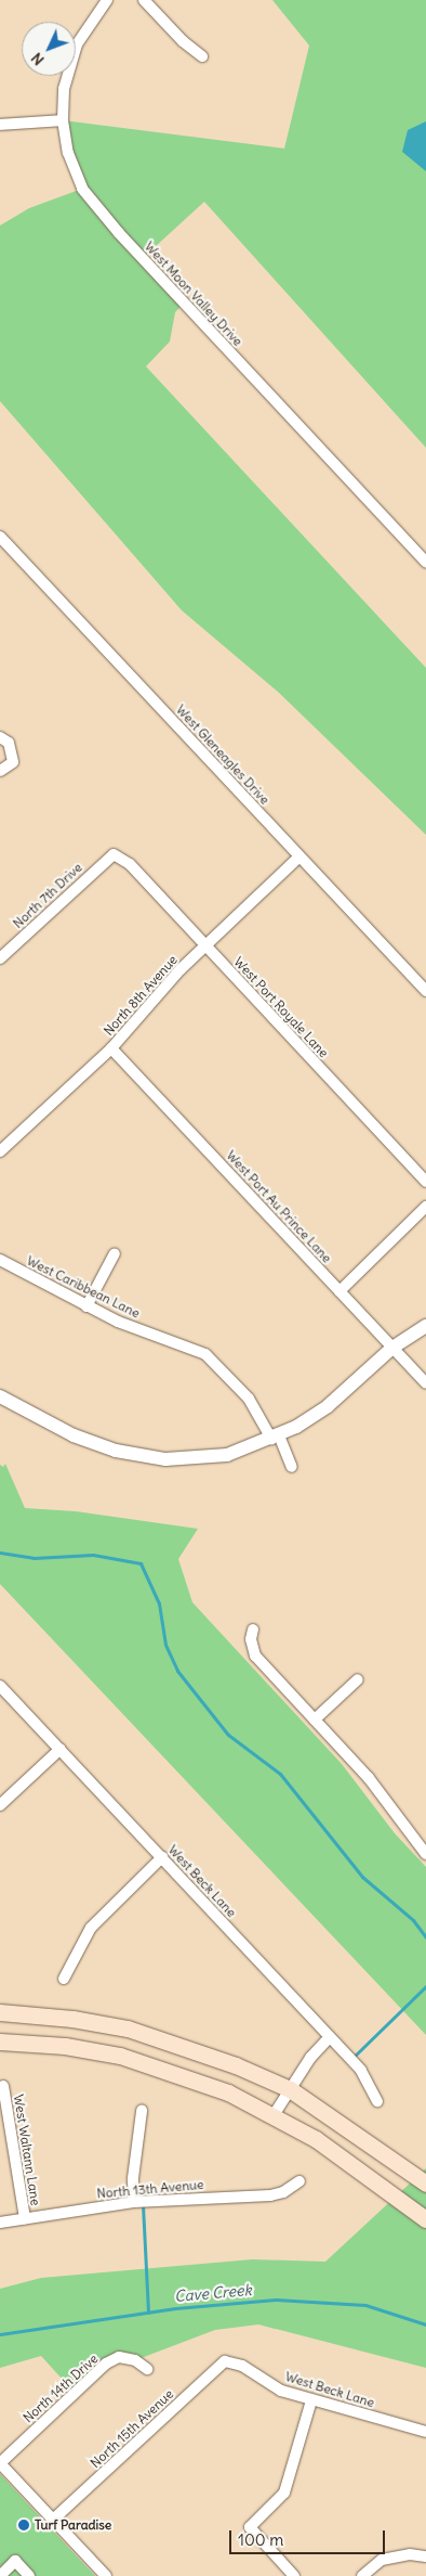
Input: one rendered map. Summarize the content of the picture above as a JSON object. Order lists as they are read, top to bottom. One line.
{"streets":{"street":["West Moon Valley Drive","West Gleneagles Drive","North 7th Drive","North 8th Avenue","West Port Royale Lane","West Port Au Prince Lane","West Caribbean Lane","West Beck Lane","West Waltann Lane","North 13th Avenue","North 14th Drive","North 15th Avenue"]},"crossings":[["West Gleneagles Drive","North 8th Avenue"],["North 7th Drive","West Port Royale Lane"],["North 8th Avenue","West Port Royale Lane"],["North 8th Avenue","West Port Au Prince Lane"],["West Beck Lane","North 15th Avenue"],["West Waltann Lane","North 13th Avenue"]],"water":["Cave Creek"],"places":["Turf Paradise"],"scale_bar":"100 m","north":"bottom left"}
